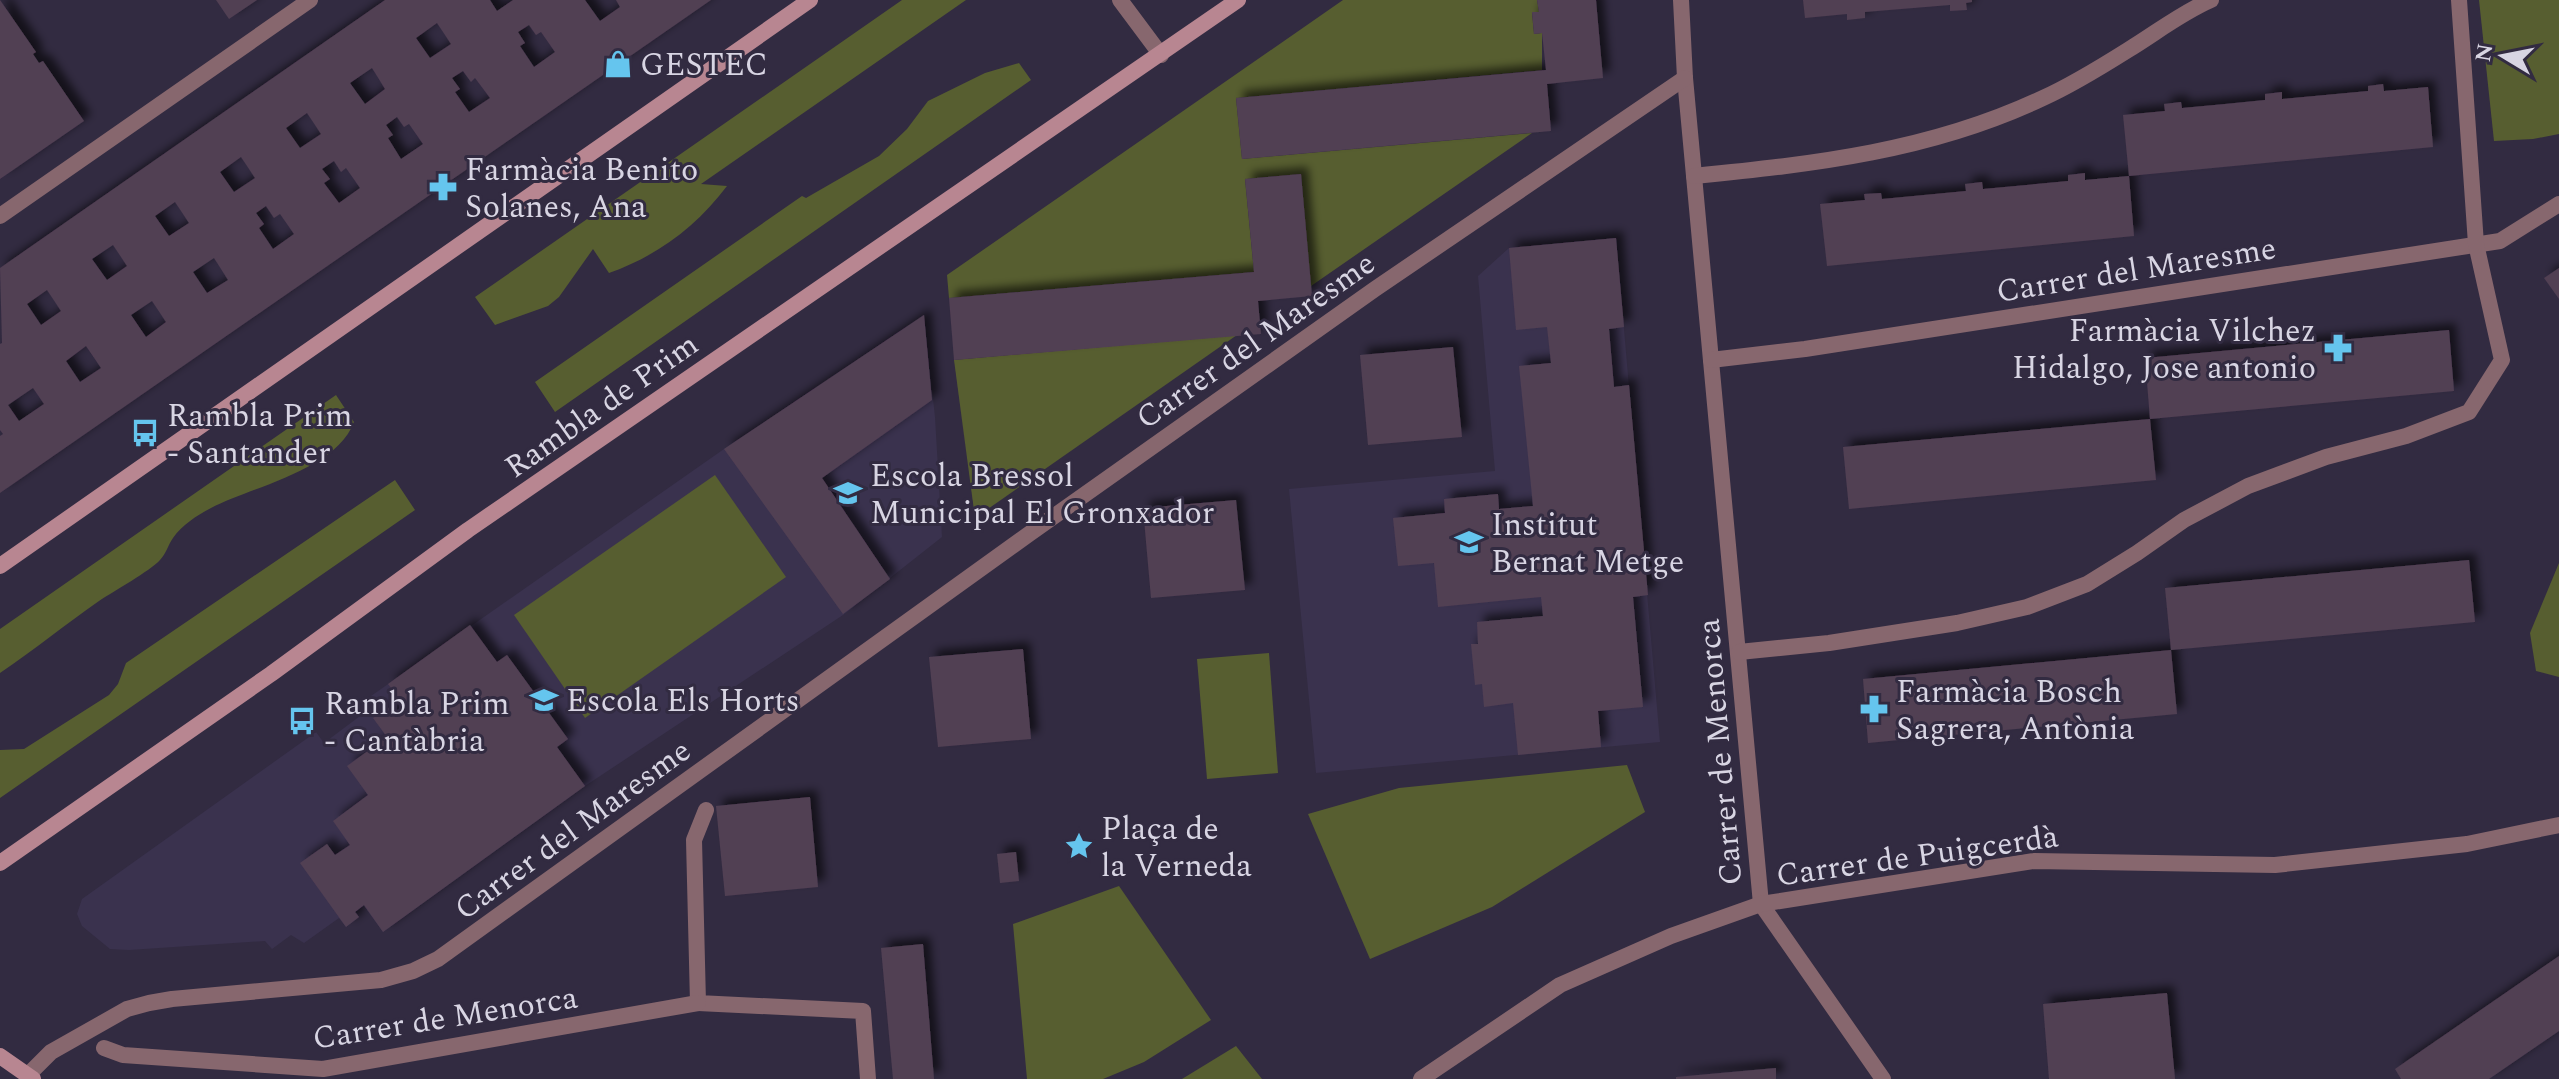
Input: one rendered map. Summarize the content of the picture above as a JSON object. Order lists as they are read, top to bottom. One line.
{"streets":{"main road":["Rambla de Prim"],"street":["Carrer del Maresme","Carrer de Menorca","Carrer de Puigcerdà"]},"crossings":[["Carrer del Maresme","Carrer de Menorca"],["Carrer de Menorca","Carrer de Puigcerdà"]],"places":{"shop":["GESTEC"],"pharmacy":["Farmàcia Benito Solanes, Ana","Farmàcia Vilchez Hidalgo, Jose antonio","Farmàcia Bosch Sagrera, Antònia"],"bus stop":["Rambla Prim - Santander","Rambla Prim - Cantàbria"],"school or university":["Escola Bressol Municipal El Gronxador","Institut Bernat Metge","Escola Els Horts"],"place":["Plaça de la Verneda"]},"north":"left"}
